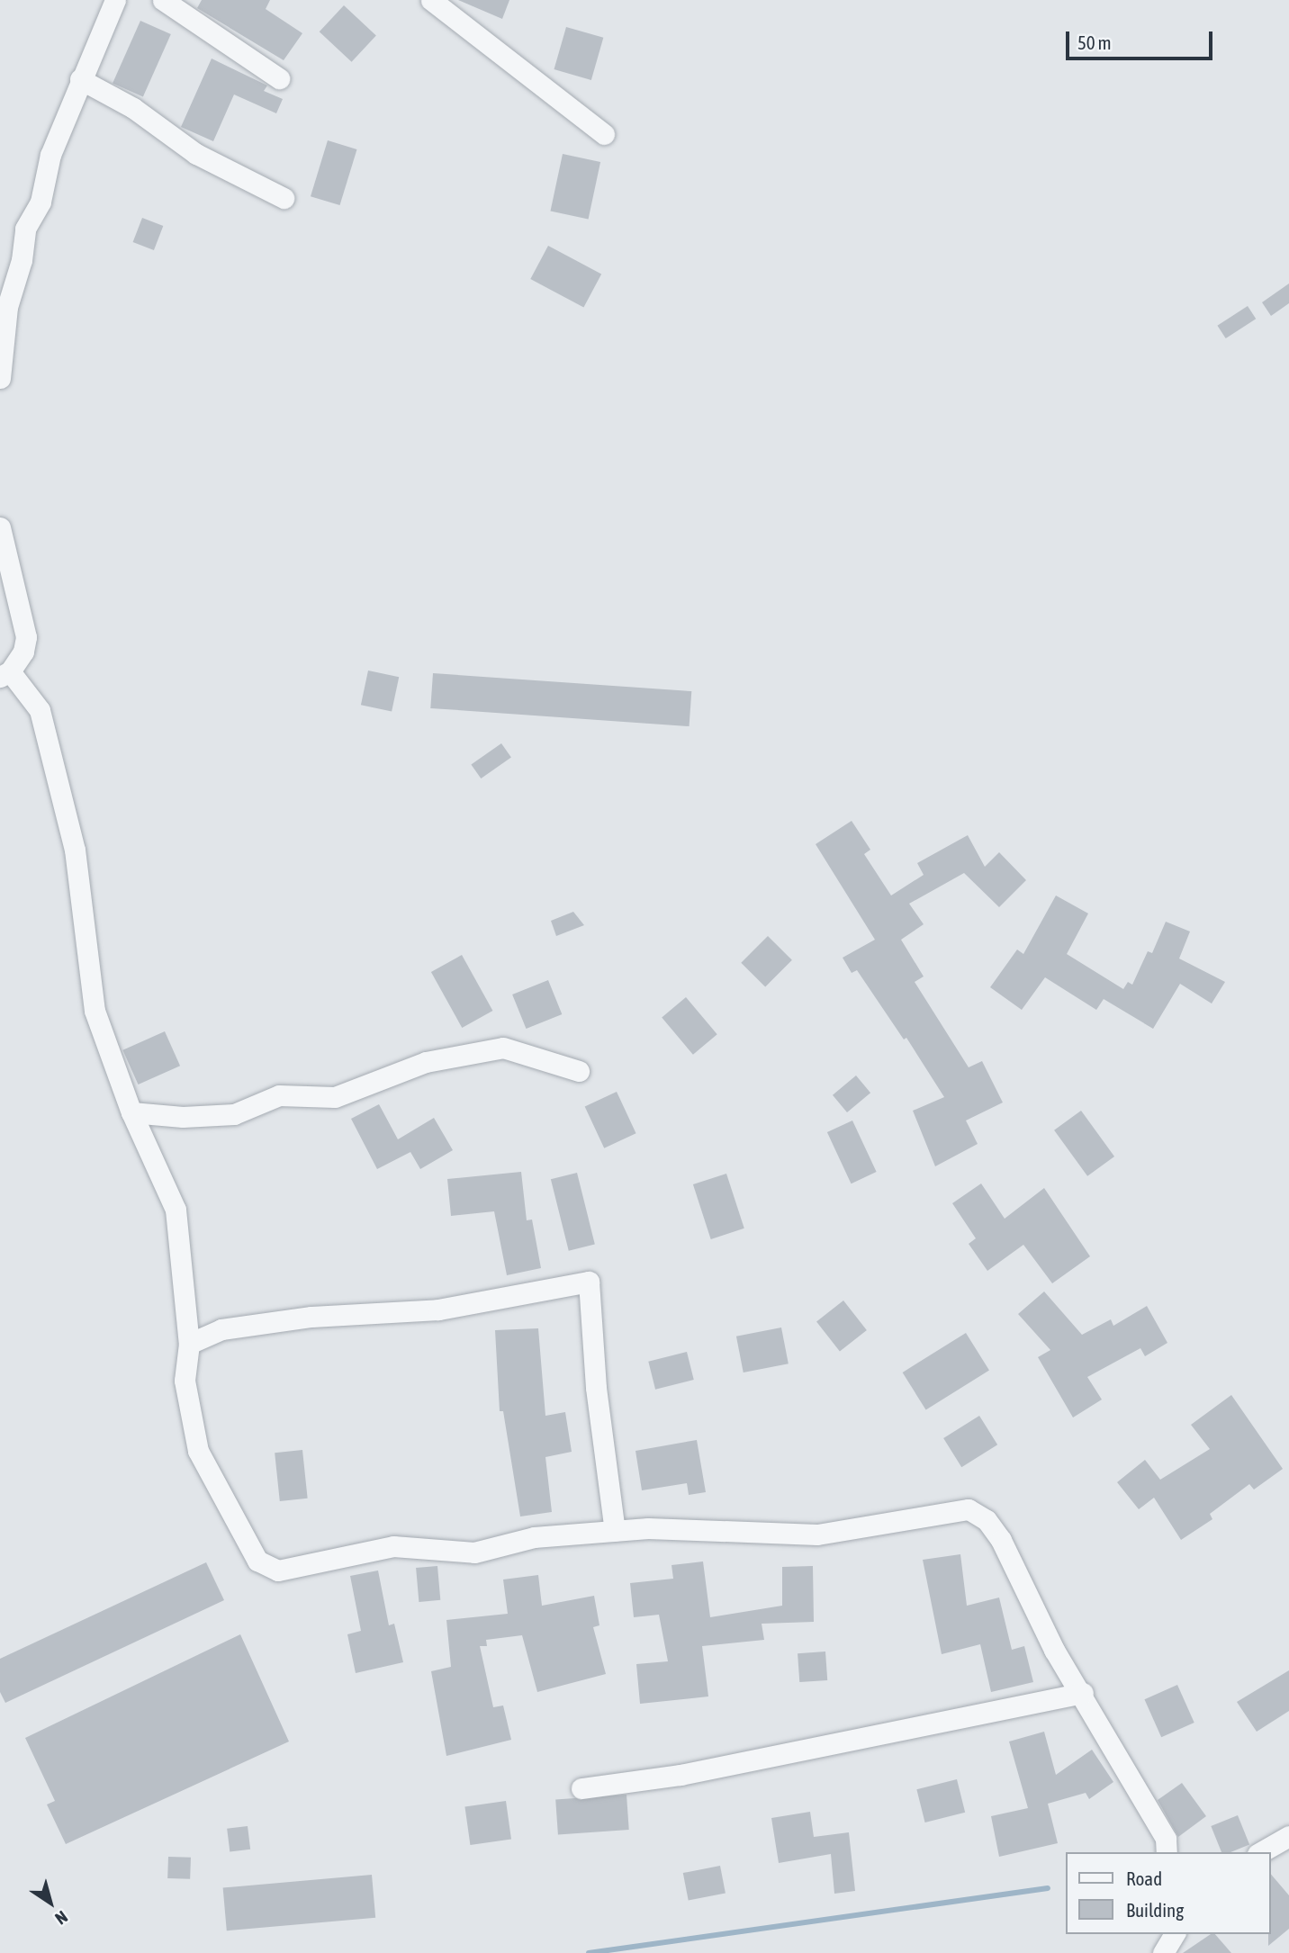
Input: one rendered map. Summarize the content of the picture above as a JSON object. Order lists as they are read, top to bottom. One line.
{"legend":["Road","Building"],"scale_bar":"50 m","north":"bottom right"}
